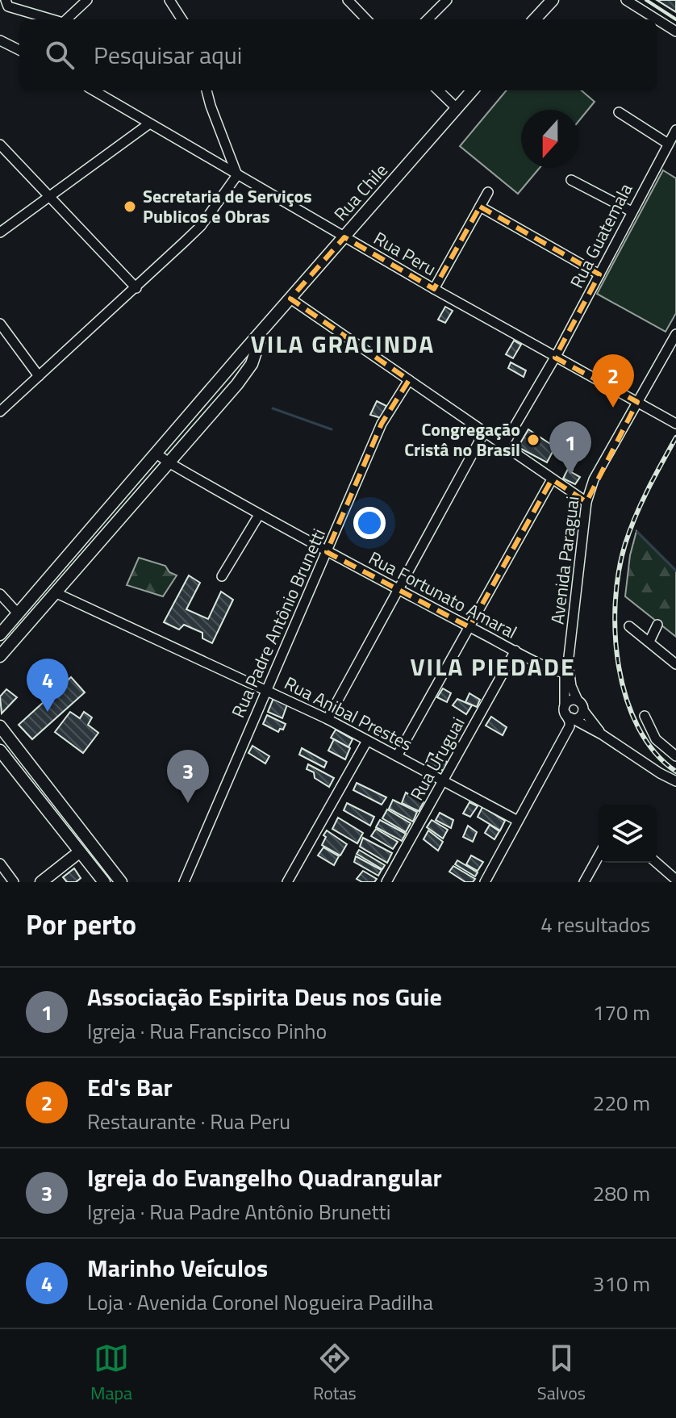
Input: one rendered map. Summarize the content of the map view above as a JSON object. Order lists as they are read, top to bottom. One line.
{"streets":{"main road":["Rua Chile"],"street":["Rua Guatemala","Rua Peru","Avenida Paraguai","Rua Fortunato Amaral","Rua Padre Antônio Brunetti","Rua Anibal Prestes","Rua Uruguai"]},"crossings":[["Rua Chile","Rua Peru"],["Rua Chile","Rua Fortunato Amaral"],["Rua Chile","Rua Anibal Prestes"],["Rua Guatemala","Rua Peru"],["Rua Peru","Avenida Paraguai"],["Avenida Paraguai","Rua Fortunato Amaral"],["Rua Fortunato Amaral","Rua Padre Antônio Brunetti"],["Rua Fortunato Amaral","Rua Uruguai"],["Rua Padre Antônio Brunetti","Rua Anibal Prestes"],["Rua Anibal Prestes","Rua Uruguai"]],"districts":["VILA GRACINDA","VILA PIEDADE"],"places":["Secretaria de Serviços Publicos e Obras","Congregação Cristâ no Brasil"],"north":"bottom","page":{"search":"Pesquisar aqui","pins":["2","1","4","3"],"heading":["Por perto","4 resultados"],"list":[{"mark":"1","name":"Associação Espirita Deus nos Guie","note":"Igreja · Rua Francisco Pinho","value":"170 m"},{"mark":"2","name":"Ed's Bar","note":"Restaurante · Rua Peru","value":"220 m"},{"mark":"3","name":"Igreja do Evangelho Quadrangular","note":"Igreja · Rua Padre Antônio Brunetti","value":"280 m"},{"mark":"4","name":"Marinho Veículos","note":"Loja · Avenida Coronel Nogueira Padilha","value":"310 m"}],"nav":["Mapa","Rotas","Salvos"]}}
